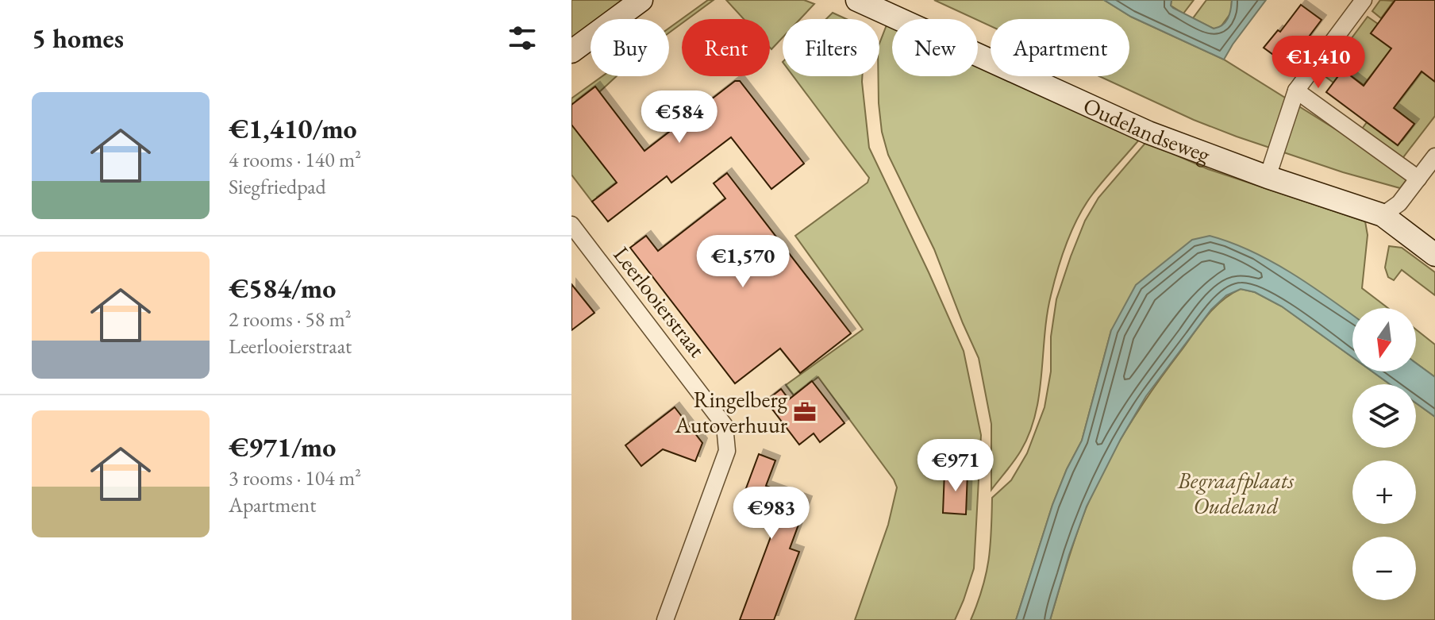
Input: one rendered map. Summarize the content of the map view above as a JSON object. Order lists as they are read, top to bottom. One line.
{"streets":{"street":["Oudelandseweg","Leerlooierstraat"]},"parks":["Begraafplaats Oudeland"],"places":{"office":["Ringelberg Autoverhuur"]},"north":"bottom","page":{"heading":"5 homes","chip":["Buy","Rent","Filters","New","Apartment"],"price":["€1,410","€584","€1,570","€971","€983"],"list":[{"name":"€1,410/mo","note":"4 rooms · 140 m² · Siegfriedpad"},{"name":"€584/mo","note":"2 rooms · 58 m² · Leerlooierstraat"},{"name":"€971/mo","note":"3 rooms · 104 m² · Apartment"}],"map_buttons":["+","−"]}}
